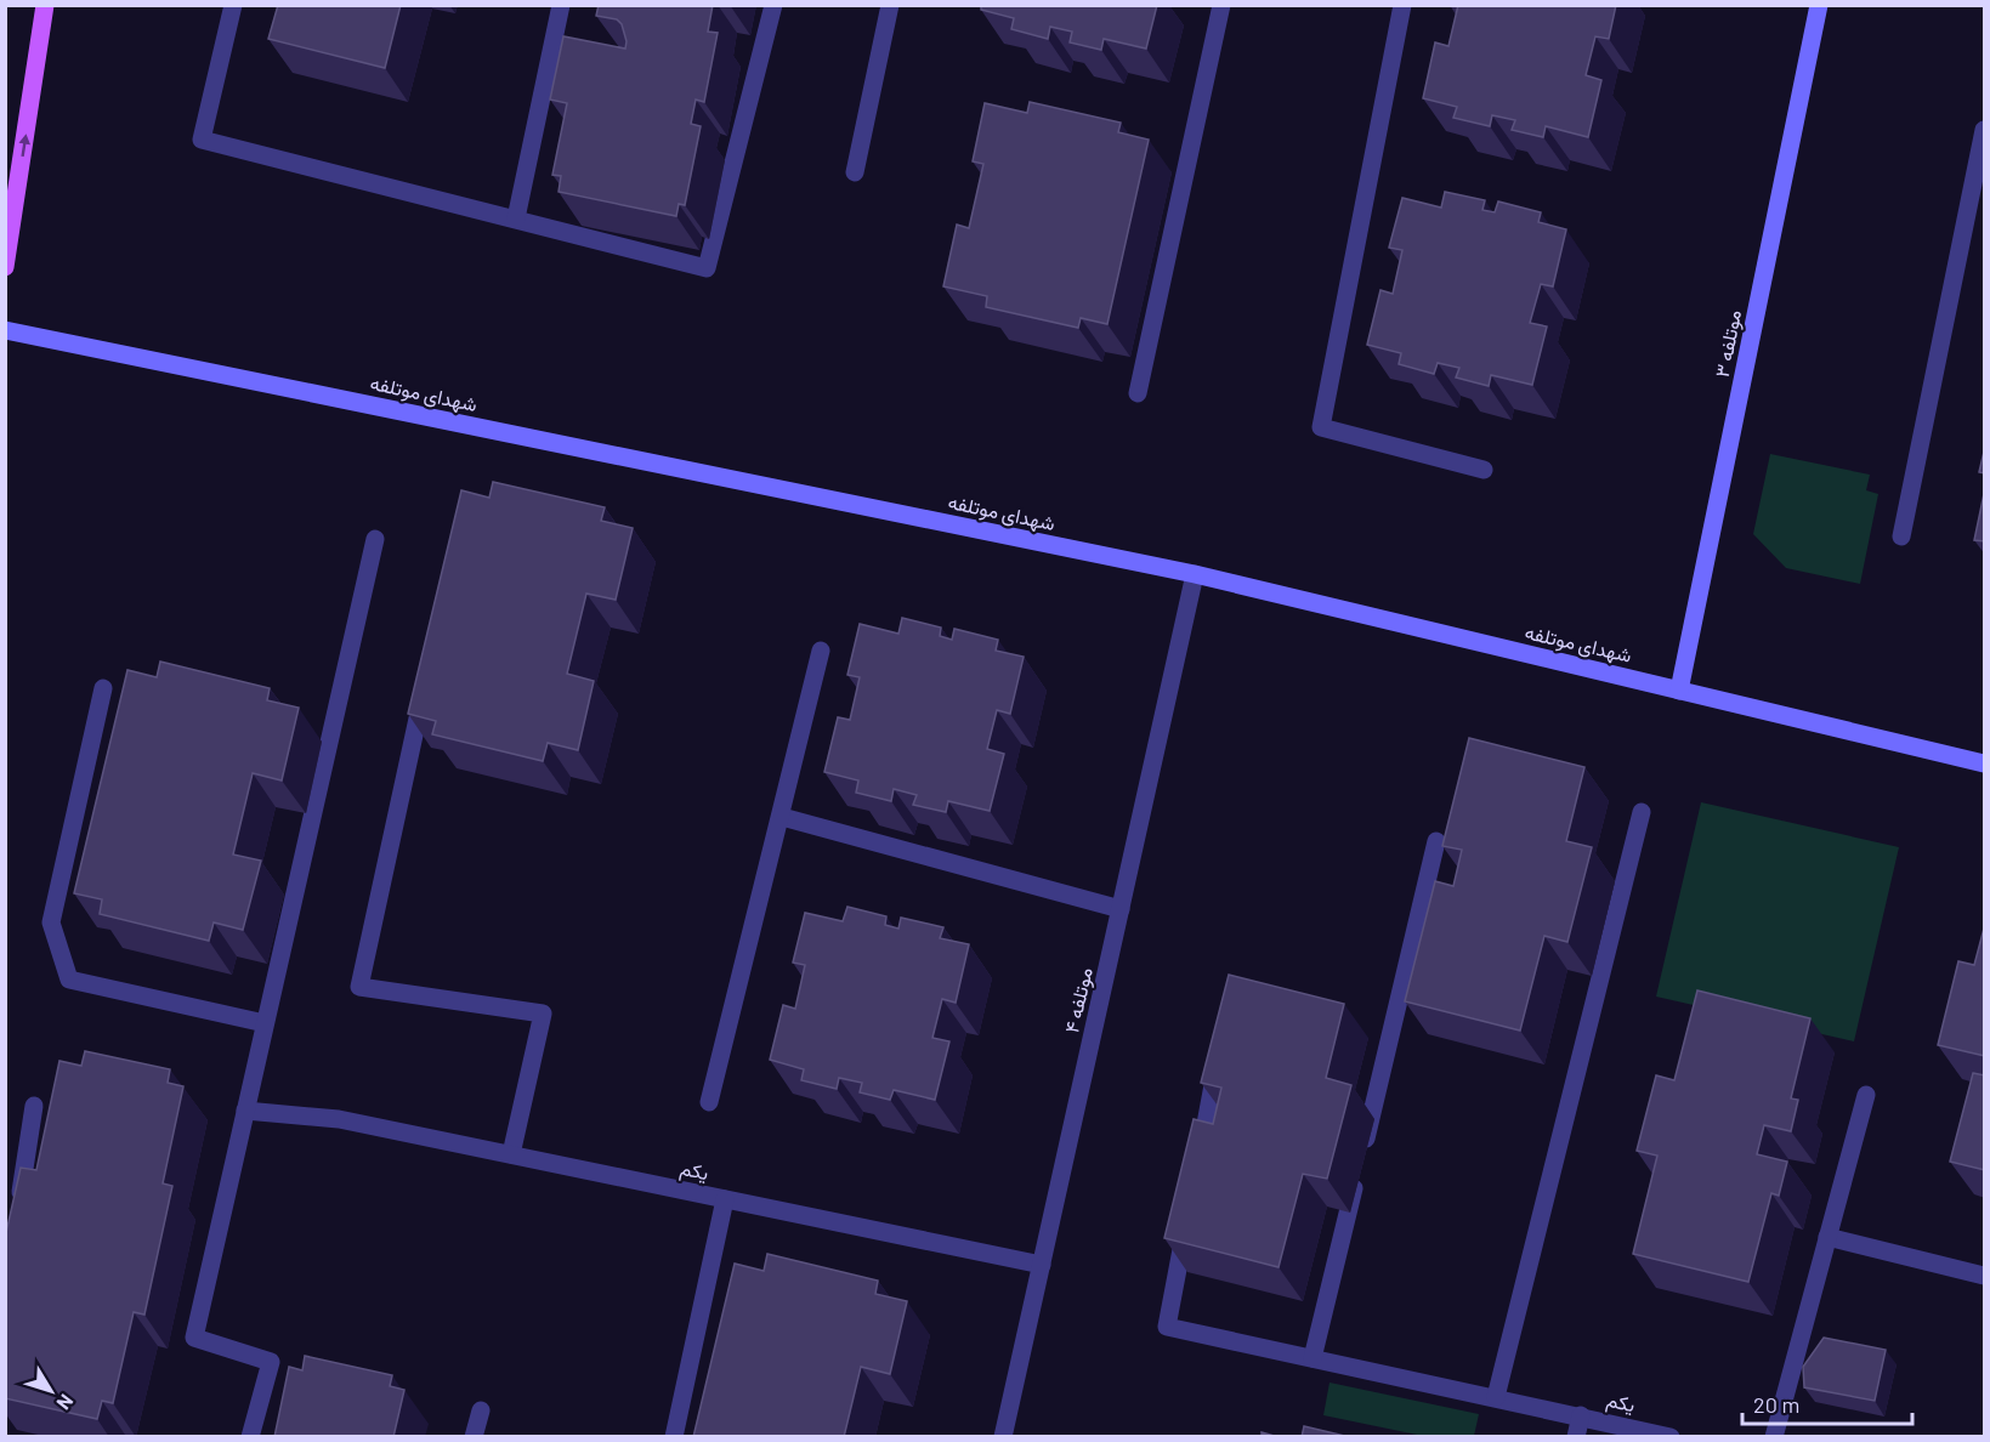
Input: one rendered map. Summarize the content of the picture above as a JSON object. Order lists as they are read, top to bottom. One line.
{"streets":{"street":["موتلفه ۳","شهدای موتلفه","موتلفه ۴","یکم"]},"crossings":[["موتلفه ۳","شهدای موتلفه"],["شهدای موتلفه","موتلفه ۴"],["موتلفه ۴","یکم"]],"scale_bar":"20 m","north":"bottom right"}
